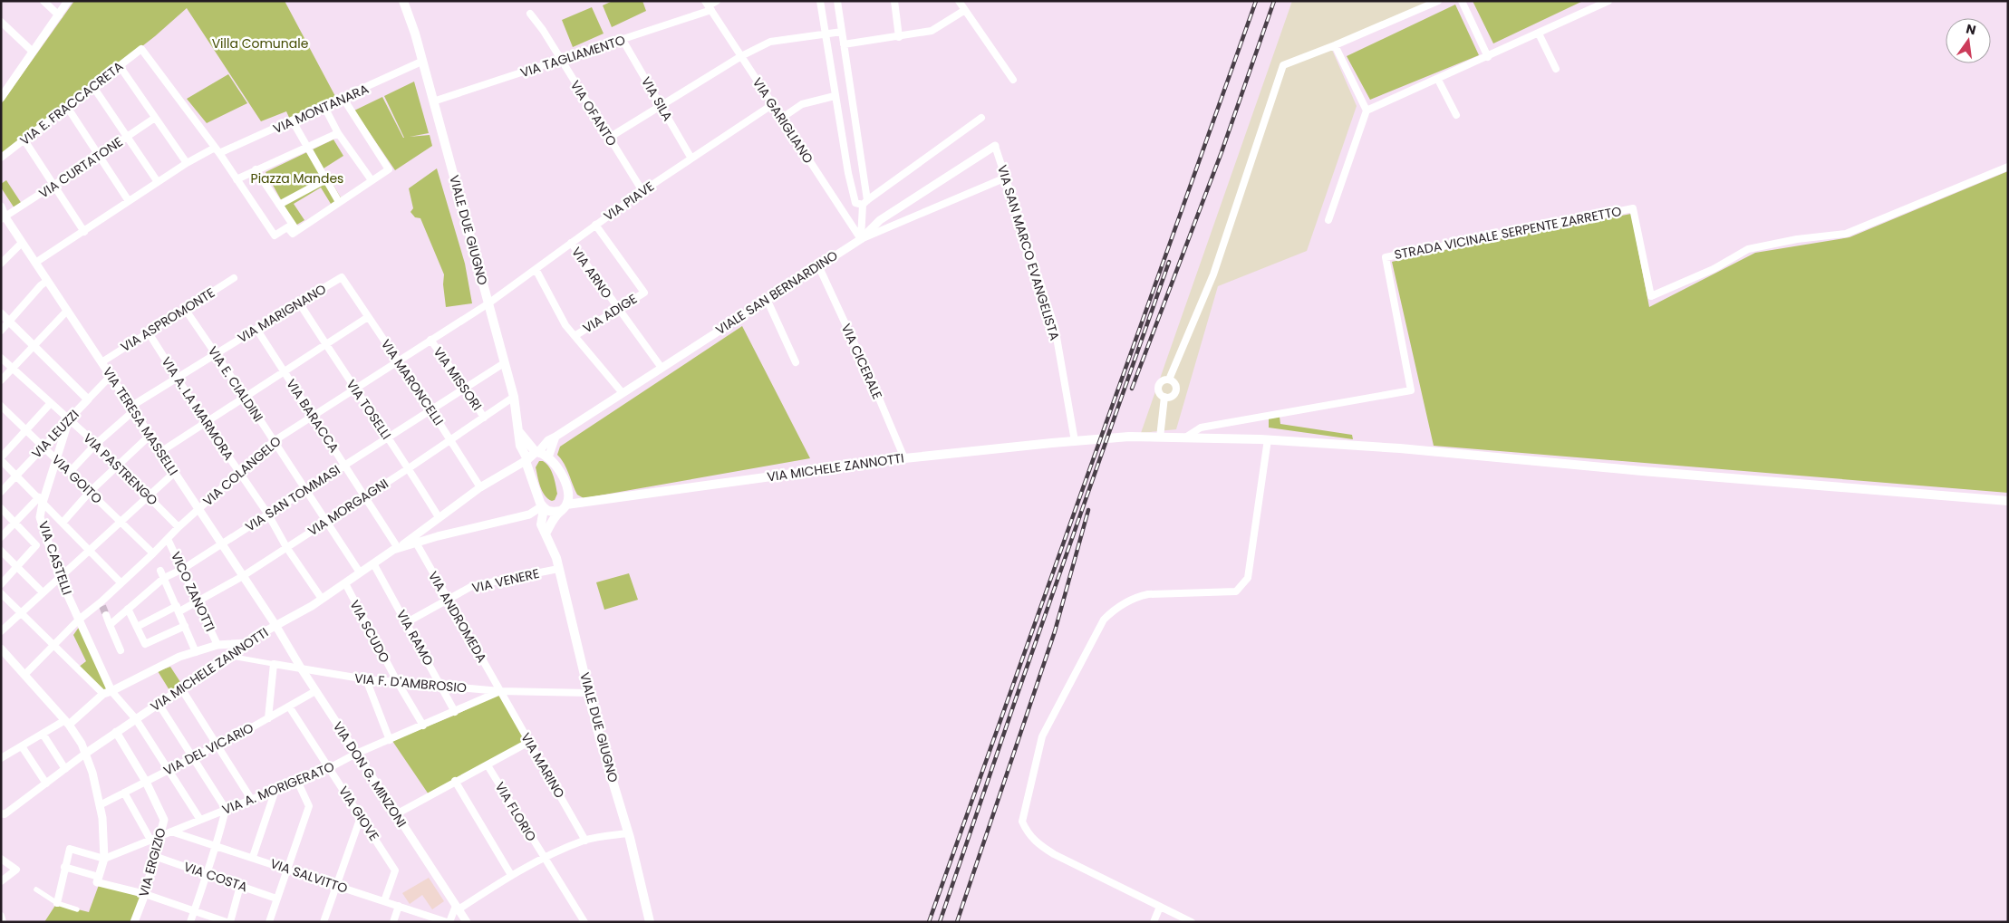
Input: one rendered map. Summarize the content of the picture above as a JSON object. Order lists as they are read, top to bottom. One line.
{"streets":{"main road":["VIALE DUE GIUGNO","VIA MICHELE ZANNOTTI"],"street":["VIA TAGLIAMENTO","VIA SILA","VIA E. FRACCACRETA","VIA MONTANARA","VIA OFANTO","VIA GARIGLIANO","VIA CURTATONE","VIA PIAVE","STRADA VICINALE SERPENTE ZARRETTO","VIA SAN MARCO EVANGELISTA","VIA ARNO","VIALE SAN BERNARDINO","VIA MARIGNANO","VIA ADIGE","VIA ASPROMONTE","VIA CICERALE","VIA MISSORI","VIA MARONCELLI","VIA E. CIALDINI","VIA A. LA MARMORA","VIA TOSELLI","VIA BARACCA","VIA TERESA MASSELLI","VIA LEUZZI","VIA PASTRENGO","VIA COLANGELO","VIA GOITO","VIA SAN TOMMASI","VIA MORGAGNI","VIA CASTELLI","VIA VENERE","VICO ZANOTTI","VIA ANDROMEDA","VIA SCUDO","VIA RAMO","VIA F. D'AMBROSIO","VIA DEL VICARIO","VIA MARINO","VIA DON G. MINZONI","VIA A. MORIGERATO","VIA FLORIO","VIA GIOVE","VIA ERGIZIO","VIA SALVITTO","VIA COSTA"]},"crossings":[["VIA TAGLIAMENTO","VIA SILA"],["VIA TAGLIAMENTO","VIA OFANTO"],["VIA TAGLIAMENTO","VIA GARIGLIANO"],["VIA TAGLIAMENTO","VIALE DUE GIUGNO"],["VIA SILA","VIA PIAVE"],["VIA E. FRACCACRETA","VIA MONTANARA"],["VIA MONTANARA","VIALE DUE GIUGNO"],["VIA MONTANARA","VIA TERESA MASSELLI"],["VIA OFANTO","VIA PIAVE"],["VIA GARIGLIANO","VIA PIAVE"],["VIA GARIGLIANO","VIALE SAN BERNARDINO"],["VIA CURTATONE","VIA TERESA MASSELLI"],["VIA PIAVE","VIALE DUE GIUGNO"],["VIA PIAVE","VIA ARNO"],["VIA PIAVE","VIA ADIGE"],["VIA PIAVE","VIA COLANGELO"],["VIALE DUE GIUGNO","VIA MICHELE ZANNOTTI"],["VIALE DUE GIUGNO","VIA COLANGELO"],["VIALE DUE GIUGNO","VIA SAN TOMMASI"],["VIALE DUE GIUGNO","VIA MORGAGNI"],["VIALE DUE GIUGNO","VIA VENERE"],["VIALE DUE GIUGNO","VIA F. D'AMBROSIO"],["STRADA VICINALE SERPENTE ZARRETTO","VIA MICHELE ZANNOTTI"],["VIA SAN MARCO EVANGELISTA","VIALE SAN BERNARDINO"],["VIA SAN MARCO EVANGELISTA","VIA MICHELE ZANNOTTI"],["VIA ARNO","VIALE SAN BERNARDINO"],["VIA ARNO","VIA ADIGE"],["VIALE SAN BERNARDINO","VIA CICERALE"],["VIA MARIGNANO","VIA MARONCELLI"],["VIA MARIGNANO","VIA E. CIALDINI"],["VIA MARIGNANO","VIA A. LA MARMORA"],["VIA MARIGNANO","VIA TOSELLI"],["VIA MARIGNANO","VIA BARACCA"],["VIA MARIGNANO","VIA TERESA MASSELLI"],["VIA MARIGNANO","VIA PASTRENGO"],["VIA MARIGNANO","VIA GOITO"],["VIA ASPROMONTE","VIA E. CIALDINI"],["VIA ASPROMONTE","VIA A. LA MARMORA"],["VIA ASPROMONTE","VIA TERESA MASSELLI"],["VIA CICERALE","VIA MICHELE ZANNOTTI"],["VIA MISSORI","VIA COLANGELO"],["VIA MISSORI","VIA SAN TOMMASI"],["VIA MISSORI","VIA MORGAGNI"],["VIA MARONCELLI","VIA MICHELE ZANNOTTI"],["VIA MARONCELLI","VIA COLANGELO"],["VIA MARONCELLI","VIA SAN TOMMASI"],["VIA MARONCELLI","VIA MORGAGNI"],["VIA E. CIALDINI","VIA MICHELE ZANNOTTI"],["VIA E. CIALDINI","VIA COLANGELO"],["VIA E. CIALDINI","VIA SAN TOMMASI"],["VIA E. CIALDINI","VIA MORGAGNI"],["VIA A. LA MARMORA","VIA MICHELE ZANNOTTI"],["VIA A. LA MARMORA","VIA COLANGELO"],["VIA A. LA MARMORA","VIA SAN TOMMASI"],["VIA A. LA MARMORA","VIA MORGAGNI"],["VIA TOSELLI","VIA MICHELE ZANNOTTI"],["VIA TOSELLI","VIA COLANGELO"],["VIA TOSELLI","VIA SAN TOMMASI"],["VIA TOSELLI","VIA MORGAGNI"],["VIA BARACCA","VIA MICHELE ZANNOTTI"],["VIA BARACCA","VIA COLANGELO"],["VIA BARACCA","VIA SAN TOMMASI"],["VIA BARACCA","VIA MORGAGNI"],["VIA TERESA MASSELLI","VIA LEUZZI"],["VIA TERESA MASSELLI","VIA MICHELE ZANNOTTI"],["VIA TERESA MASSELLI","VIA COLANGELO"],["VIA TERESA MASSELLI","VIA SAN TOMMASI"],["VIA TERESA MASSELLI","VIA MORGAGNI"],["VIA TERESA MASSELLI","VIA DON G. MINZONI"],["VIA LEUZZI","VIA PASTRENGO"],["VIA LEUZZI","VIA GOITO"],["VIA LEUZZI","VIA CASTELLI"],["VIA MICHELE ZANNOTTI","VIA ANDROMEDA"],["VIA MICHELE ZANNOTTI","VIA SCUDO"],["VIA MICHELE ZANNOTTI","VIA RAMO"],["VIA MICHELE ZANNOTTI","VIA F. D'AMBROSIO"],["VIA MICHELE ZANNOTTI","VIA DON G. MINZONI"],["VIA MICHELE ZANNOTTI","VIA ERGIZIO"],["VIA PASTRENGO","VIA COLANGELO"],["VIA PASTRENGO","VIA CASTELLI"],["VIA COLANGELO","VIA GOITO"],["VIA COLANGELO","VIA CASTELLI"],["VIA COLANGELO","VICO ZANOTTI"],["VIA GOITO","VIA CASTELLI"],["VIA SAN TOMMASI","VICO ZANOTTI"],["VIA MORGAGNI","VICO ZANOTTI"],["VIA VENERE","VIA ANDROMEDA"],["VIA VENERE","VIA RAMO"],["VIA ANDROMEDA","VIA F. D'AMBROSIO"],["VIA ANDROMEDA","VIA MARINO"],["VIA ANDROMEDA","VIA A. MORIGERATO"],["VIA SCUDO","VIA F. D'AMBROSIO"],["VIA SCUDO","VIA A. MORIGERATO"],["VIA RAMO","VIA F. D'AMBROSIO"],["VIA RAMO","VIA A. MORIGERATO"],["VIA F. D'AMBROSIO","VIA MARINO"],["VIA F. D'AMBROSIO","VIA DON G. MINZONI"],["VIA F. D'AMBROSIO","VIA A. MORIGERATO"],["VIA DEL VICARIO","VIA DON G. MINZONI"],["VIA DEL VICARIO","VIA GIOVE"],["VIA DEL VICARIO","VIA ERGIZIO"],["VIA MARINO","VIA A. MORIGERATO"],["VIA DON G. MINZONI","VIA A. MORIGERATO"],["VIA A. MORIGERATO","VIA GIOVE"],["VIA A. MORIGERATO","VIA ERGIZIO"],["VIA A. MORIGERATO","VIA SALVITTO"],["VIA GIOVE","VIA SALVITTO"],["VIA ERGIZIO","VIA COSTA"]],"parks":["Villa Comunale","Piazza Mandes"],"north":"top"}
